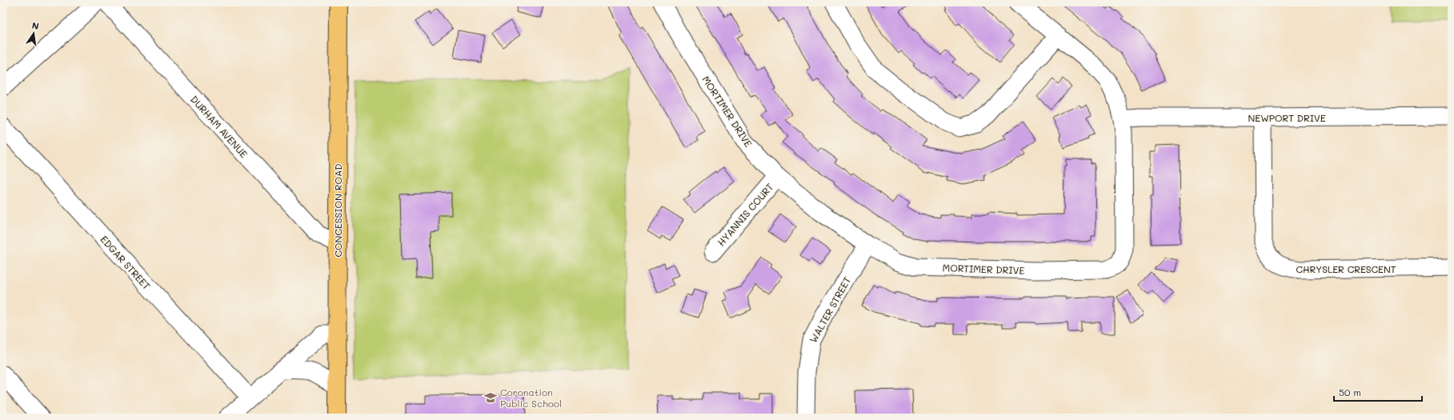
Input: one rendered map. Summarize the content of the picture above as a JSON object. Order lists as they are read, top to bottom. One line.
{"streets":{"main road":["CONCESSION ROAD"],"street":["MORTIMER DRIVE","NEWPORT DRIVE","DURHAM AVENUE","HYANNIS COURT","EDGAR STREET","CHRYSLER CRESCENT","WALTER STREET"]},"crossings":[["MORTIMER DRIVE","NEWPORT DRIVE"],["MORTIMER DRIVE","HYANNIS COURT"],["MORTIMER DRIVE","WALTER STREET"],["NEWPORT DRIVE","CHRYSLER CRESCENT"],["DURHAM AVENUE","CONCESSION ROAD"]],"places":{"school or university":["Coronation Public School"]},"scale_bar":"50 m","north":"top"}
